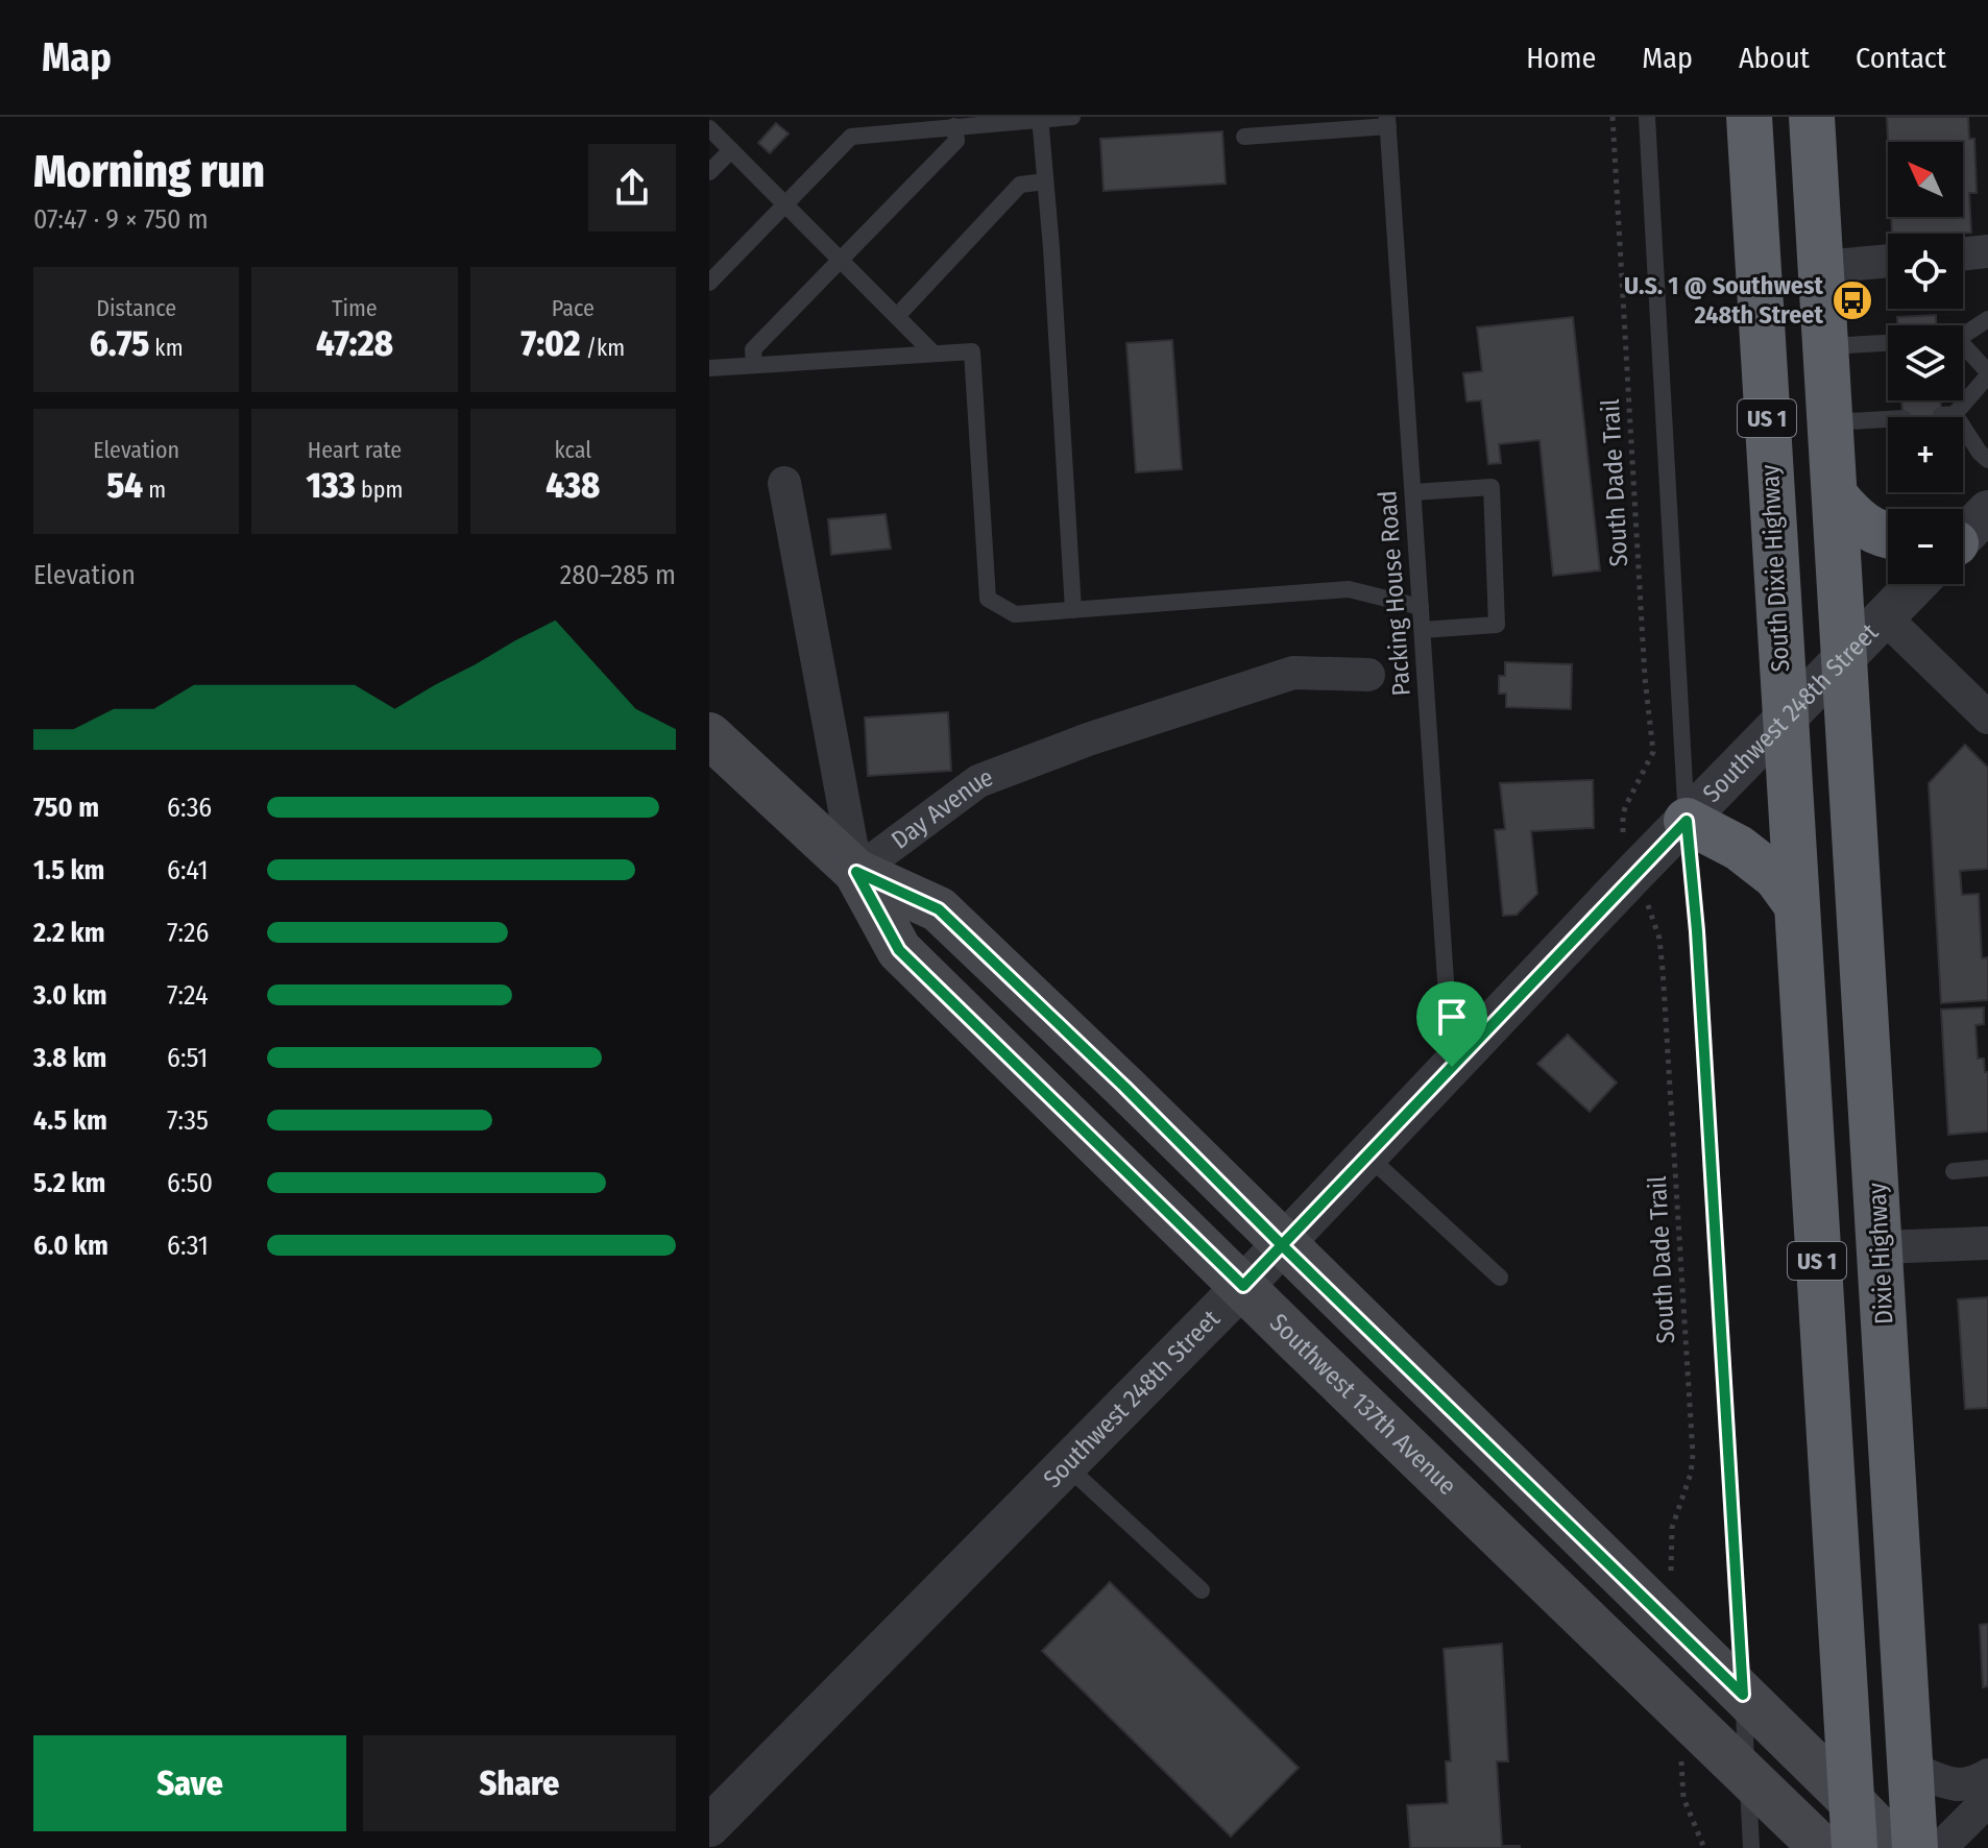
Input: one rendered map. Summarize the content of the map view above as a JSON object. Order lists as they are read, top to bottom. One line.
{"streets":{"highway":["US 1","South Dixie Highway","Dixie Highway"],"main road":["Southwest 137th Avenue"],"street":["Southwest 248th Street","Day Avenue"],"lane":["Packing House Road"],"path":["South Dade Trail"]},"crossings":[["US 1","South Dixie Highway"],["US 1","Southwest 248th Street"],["US 1","Dixie Highway"],["US 1","Southwest 137th Avenue"],["South Dixie Highway","Southwest 248th Street"],["Packing House Road","Southwest 248th Street"],["Southwest 248th Street","Dixie Highway"],["Southwest 248th Street","Southwest 137th Avenue"],["Day Avenue","Southwest 137th Avenue"]],"places":{"bus stop":["U.S. 1 @ Southwest 248th Street"]},"north":"top left","page":{"header":"Map","nav":["Home","Map","About","Contact"],"heading":["Morning run","07:47 · 9 × 750 m"],"map_buttons":["+","−"],"stats":[["Distance","6.75 km"],["Time","47:28"],["Pace","7:02 /km"],["Elevation","54 m"],["Heart rate","133 bpm"],["kcal","438"]],"chart":["Elevation","280–285 m"],"list":[{"name":"750 m","note":"6:36"},{"name":"1.5 km","note":"6:41"},{"name":"2.2 km","note":"7:26"},{"name":"3.0 km","note":"7:24"},{"name":"3.8 km","note":"6:51"},{"name":"4.5 km","note":"7:35"},{"name":"5.2 km","note":"6:50"},{"name":"6.0 km","note":"6:31"}],"buttons":["Save","Share"]}}
